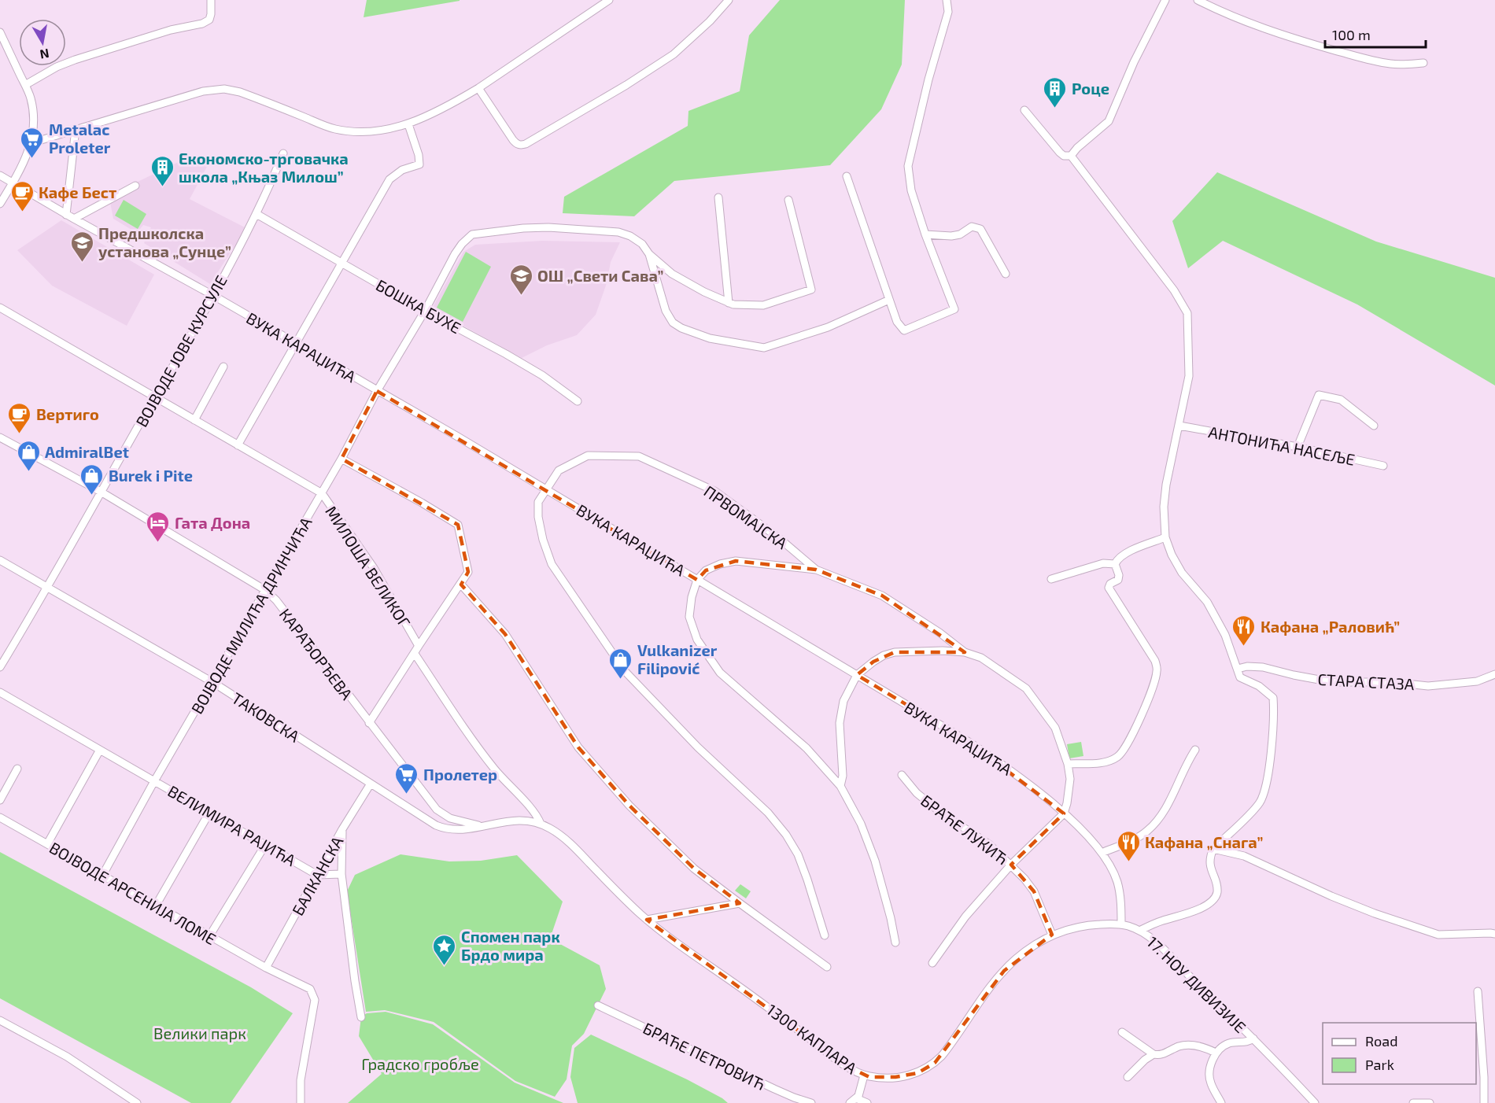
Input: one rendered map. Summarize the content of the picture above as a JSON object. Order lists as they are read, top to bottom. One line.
{"streets":{"street":["БОШКА БУХЕ","ВУКА КАРАЏИЋА","ВОЈВОДЕ ЈОВЕ КУРСУЛЕ","АНТОНИЋА НАСЕЉЕ","ПРВОМАЈСКА","МИЛОША ВЕЛИКОГ","ВОЈВОДЕ МИЛИЋА ДРИНЧИЋА","КАРАЂОРЂЕВА","СТАРА СТАЗА","ТАКОВСКА","ВЕЛИМИРА РАЈИЋА","БРАЋЕ ЛУКИЋ","БАЛКАНСКА","ВОЈВОДЕ АРСЕНИЈА ЛОМЕ","17. НОУ ДИВИЗИЈЕ","1300 КАПЛАРА","БРАЋЕ ПЕТРОВИЋ"]},"crossings":[["БОШКА БУХЕ","ВОЈВОДЕ ЈОВЕ КУРСУЛЕ"],["БОШКА БУХЕ","ВОЈВОДЕ МИЛИЋА ДРИНЧИЋА"],["ВУКА КАРАЏИЋА","ВОЈВОДЕ ЈОВЕ КУРСУЛЕ"],["ВУКА КАРАЏИЋА","ПРВОМАЈСКА"],["ВУКА КАРАЏИЋА","ВОЈВОДЕ МИЛИЋА ДРИНЧИЋА"],["ВУКА КАРАЏИЋА","1300 КАПЛАРА"],["ВОЈВОДЕ ЈОВЕ КУРСУЛЕ","МИЛОША ВЕЛИКОГ"],["ВОЈВОДЕ ЈОВЕ КУРСУЛЕ","КАРАЂОРЂЕВА"],["ВОЈВОДЕ ЈОВЕ КУРСУЛЕ","ТАКОВСКА"],["МИЛОША ВЕЛИКОГ","ВОЈВОДЕ МИЛИЋА ДРИНЧИЋА"],["ВОЈВОДЕ МИЛИЋА ДРИНЧИЋА","КАРАЂОРЂЕВА"],["ВОЈВОДЕ МИЛИЋА ДРИНЧИЋА","ТАКОВСКА"],["ВОЈВОДЕ МИЛИЋА ДРИНЧИЋА","ВЕЛИМИРА РАЈИЋА"],["ВОЈВОДЕ МИЛИЋА ДРИНЧИЋА","ВОЈВОДЕ АРСЕНИЈА ЛОМЕ"],["КАРАЂОРЂЕВА","ТАКОВСКА"],["ТАКОВСКА","БАЛКАНСКА"],["ТАКОВСКА","1300 КАПЛАРА"],["ВЕЛИМИРА РАЈИЋА","БАЛКАНСКА"],["БРАЋЕ ЛУКИЋ","1300 КАПЛАРА"],["БАЛКАНСКА","ВОЈВОДЕ АРСЕНИЈА ЛОМЕ"],["17. НОУ ДИВИЗИЈЕ","1300 КАПЛАРА"]],"parks":["Велики парк","Градско гробље"],"places":{"building":["Роце","Економско-трговачка школа „Књаз Милош”"],"supermarket":["Metalac Proleter","Пролетер"],"cafe":["Кафе Бест","Вертиго"],"school or university":["Предшколска установа „Сунце”","ОШ „Свети Сава”"],"shop":["AdmiralBet","Burek i Pite","Vulkanizer Filipović"],"hotel":["Гата Дона"],"restaurant":["Кафана „Раловић”","Кафана „Снага”"],"place":["Спомен парк Брдо мира"]},"legend":["Road","Park"],"scale_bar":"100 m","north":"bottom"}
